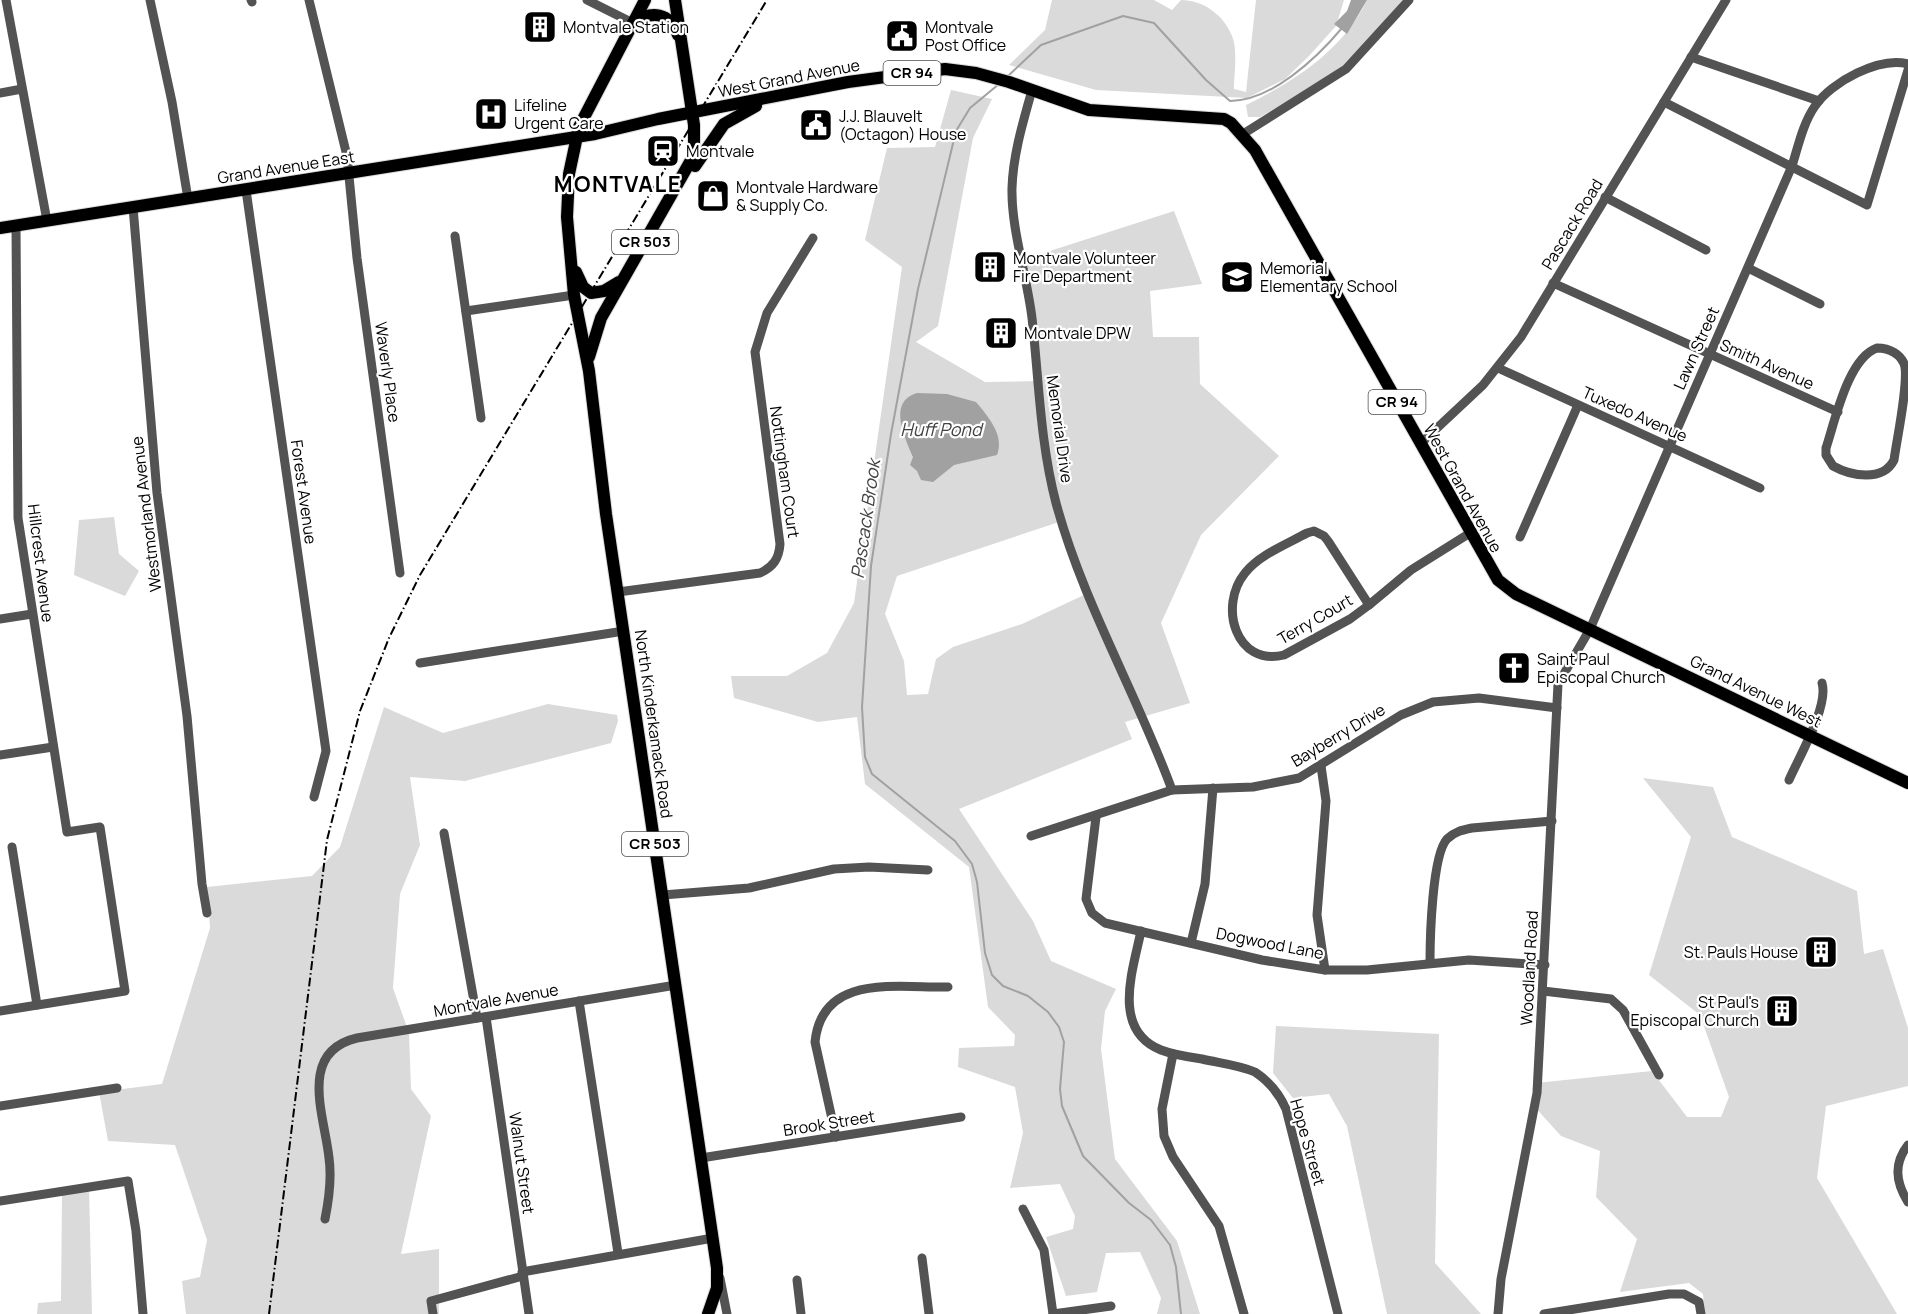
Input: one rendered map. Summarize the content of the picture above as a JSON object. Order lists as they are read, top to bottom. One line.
{"streets":{"main road":["CR 94","West Grand Avenue","Grand Avenue East","CR 503","Grand Avenue West","North Kinderkamack Road"],"street":["Pascack Road","Lawn Street","Smith Avenue","Waverly Place","Tuxedo Avenue","Memorial Drive","Nottingham Court","Forest Avenue","Westmorland Avenue","Hillcrest Avenue","Terry Court","Bayberry Drive","Dogwood Lane","Woodland Road","Montvale Avenue","Brook Street","Hope Street","Walnut Street"]},"crossings":[["West Grand Avenue","Grand Avenue East"],["West Grand Avenue","Pascack Road"],["West Grand Avenue","CR 503"],["West Grand Avenue","Lawn Street"],["West Grand Avenue","Memorial Drive"],["West Grand Avenue","Terry Court"],["West Grand Avenue","Grand Avenue West"],["West Grand Avenue","North Kinderkamack Road"],["West Grand Avenue","Woodland Road"],["Grand Avenue East","CR 503"],["Grand Avenue East","Waverly Place"],["Grand Avenue East","Forest Avenue"],["Grand Avenue East","Westmorland Avenue"],["Grand Avenue East","Hillcrest Avenue"],["Grand Avenue East","North Kinderkamack Road"],["Pascack Road","Smith Avenue"],["Pascack Road","Tuxedo Avenue"],["CR 503","North Kinderkamack Road"],["Lawn Street","Smith Avenue"],["Lawn Street","Tuxedo Avenue"],["Lawn Street","Grand Avenue West"],["Lawn Street","Woodland Road"],["Memorial Drive","Bayberry Drive"],["Nottingham Court","North Kinderkamack Road"],["Grand Avenue West","Woodland Road"],["North Kinderkamack Road","Montvale Avenue"],["North Kinderkamack Road","Brook Street"],["Bayberry Drive","Dogwood Lane"],["Bayberry Drive","Woodland Road"],["Dogwood Lane","Woodland Road"],["Dogwood Lane","Hope Street"],["Montvale Avenue","Walnut Street"]],"districts":["MONTVALE"],"water":["Huff Pond","Pascack Brook"],"places":{"building":["Montvale Station","Montvale Volunteer Fire Department","Montvale DPW","St. Pauls House","St Paul's Episcopal Church"],"public building":["Montvale Post Office","J.J. Blauvelt (Octagon) House"],"hospital":["Lifeline Urgent Care"],"station":["Montvale"],"shop":["Montvale Hardware & Supply Co."],"school or university":["Memorial Elementary School"],"church":["Saint Paul Episcopal Church"]}}
